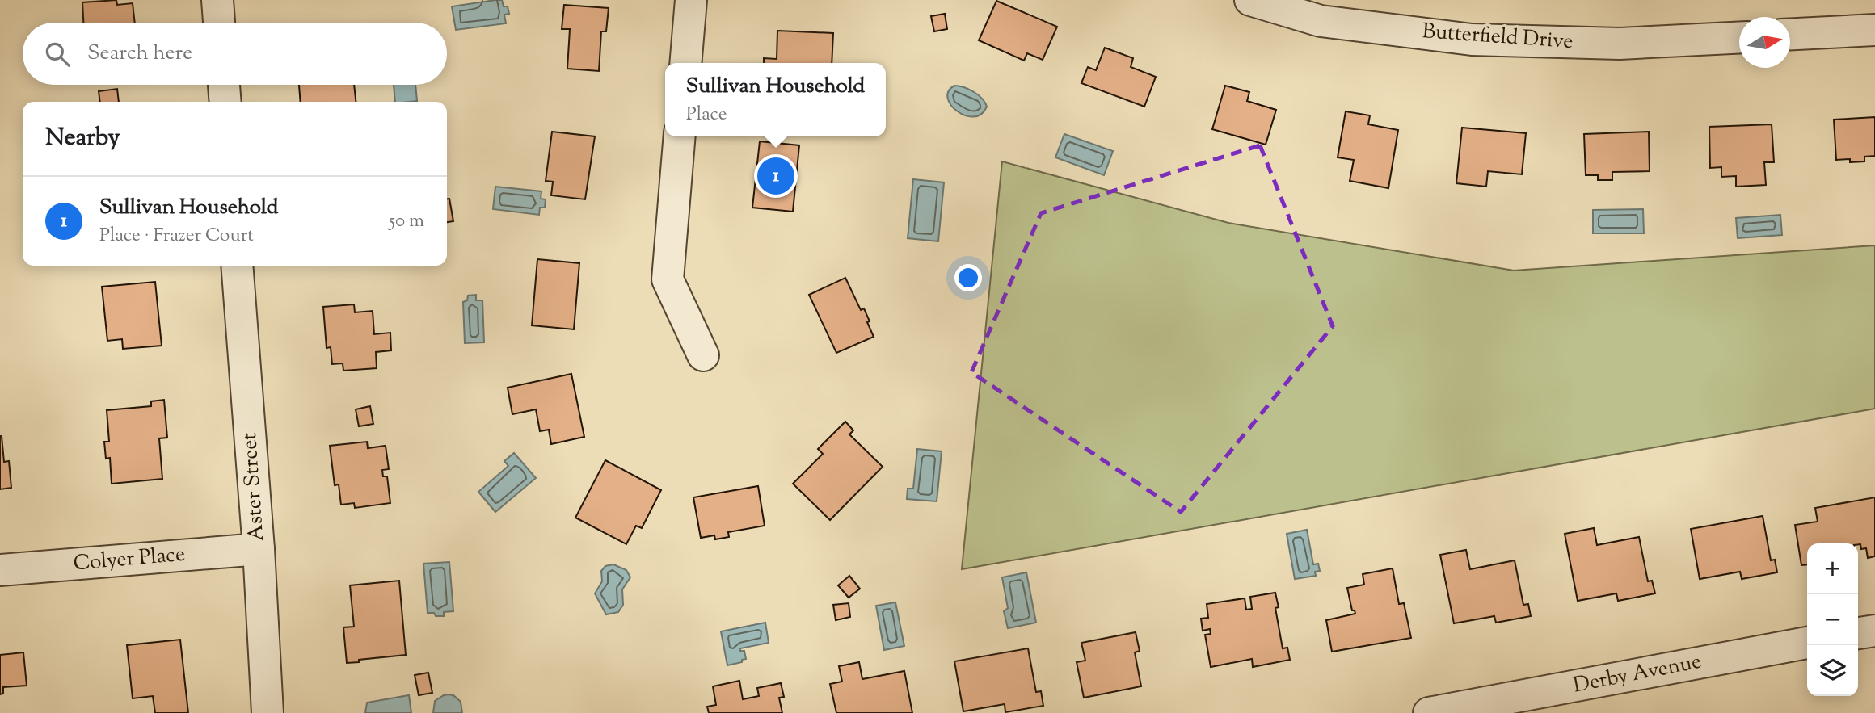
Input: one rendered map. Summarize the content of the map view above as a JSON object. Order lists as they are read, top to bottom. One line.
{"streets":{"street":["Butterfield Drive","Aster Street","Colyer Place","Derby Avenue"]},"crossings":[["Aster Street","Colyer Place"]],"north":"right","page":{"search":"Search here","popup":["Sullivan Household","Place"],"heading":"Nearby","pins":"1","list":[{"mark":"1","name":"Sullivan Household","note":"Place · Frazer Court","value":"50 m"}],"map_buttons":["+","−"]}}
